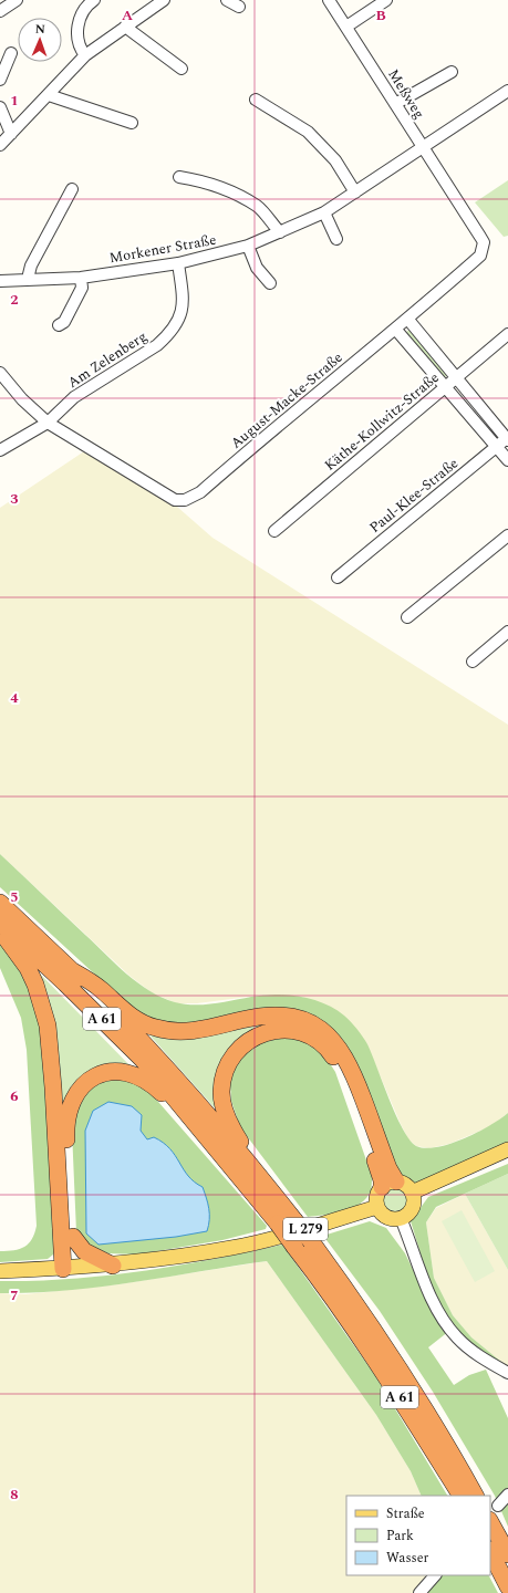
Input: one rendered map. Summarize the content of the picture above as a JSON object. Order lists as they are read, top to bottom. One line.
{"streets":{"highway":["A 61"],"main road":["L 279"],"street":["Meßweg","Morkener Straße","Am Zelenberg","August-Macke-Straße","Käthe-Kollwitz-Straße","Paul-Klee-Straße"]},"crossings":[["Meßweg","Morkener Straße"],["Meßweg","August-Macke-Straße"],["Morkener Straße","Am Zelenberg"],["Am Zelenberg","August-Macke-Straße"]],"legend":["Straße","Park","Wasser"],"north":"top","grid":{"columns":["A","B"],"rows":["1","2","3","4","5","6","7","8"]}}
